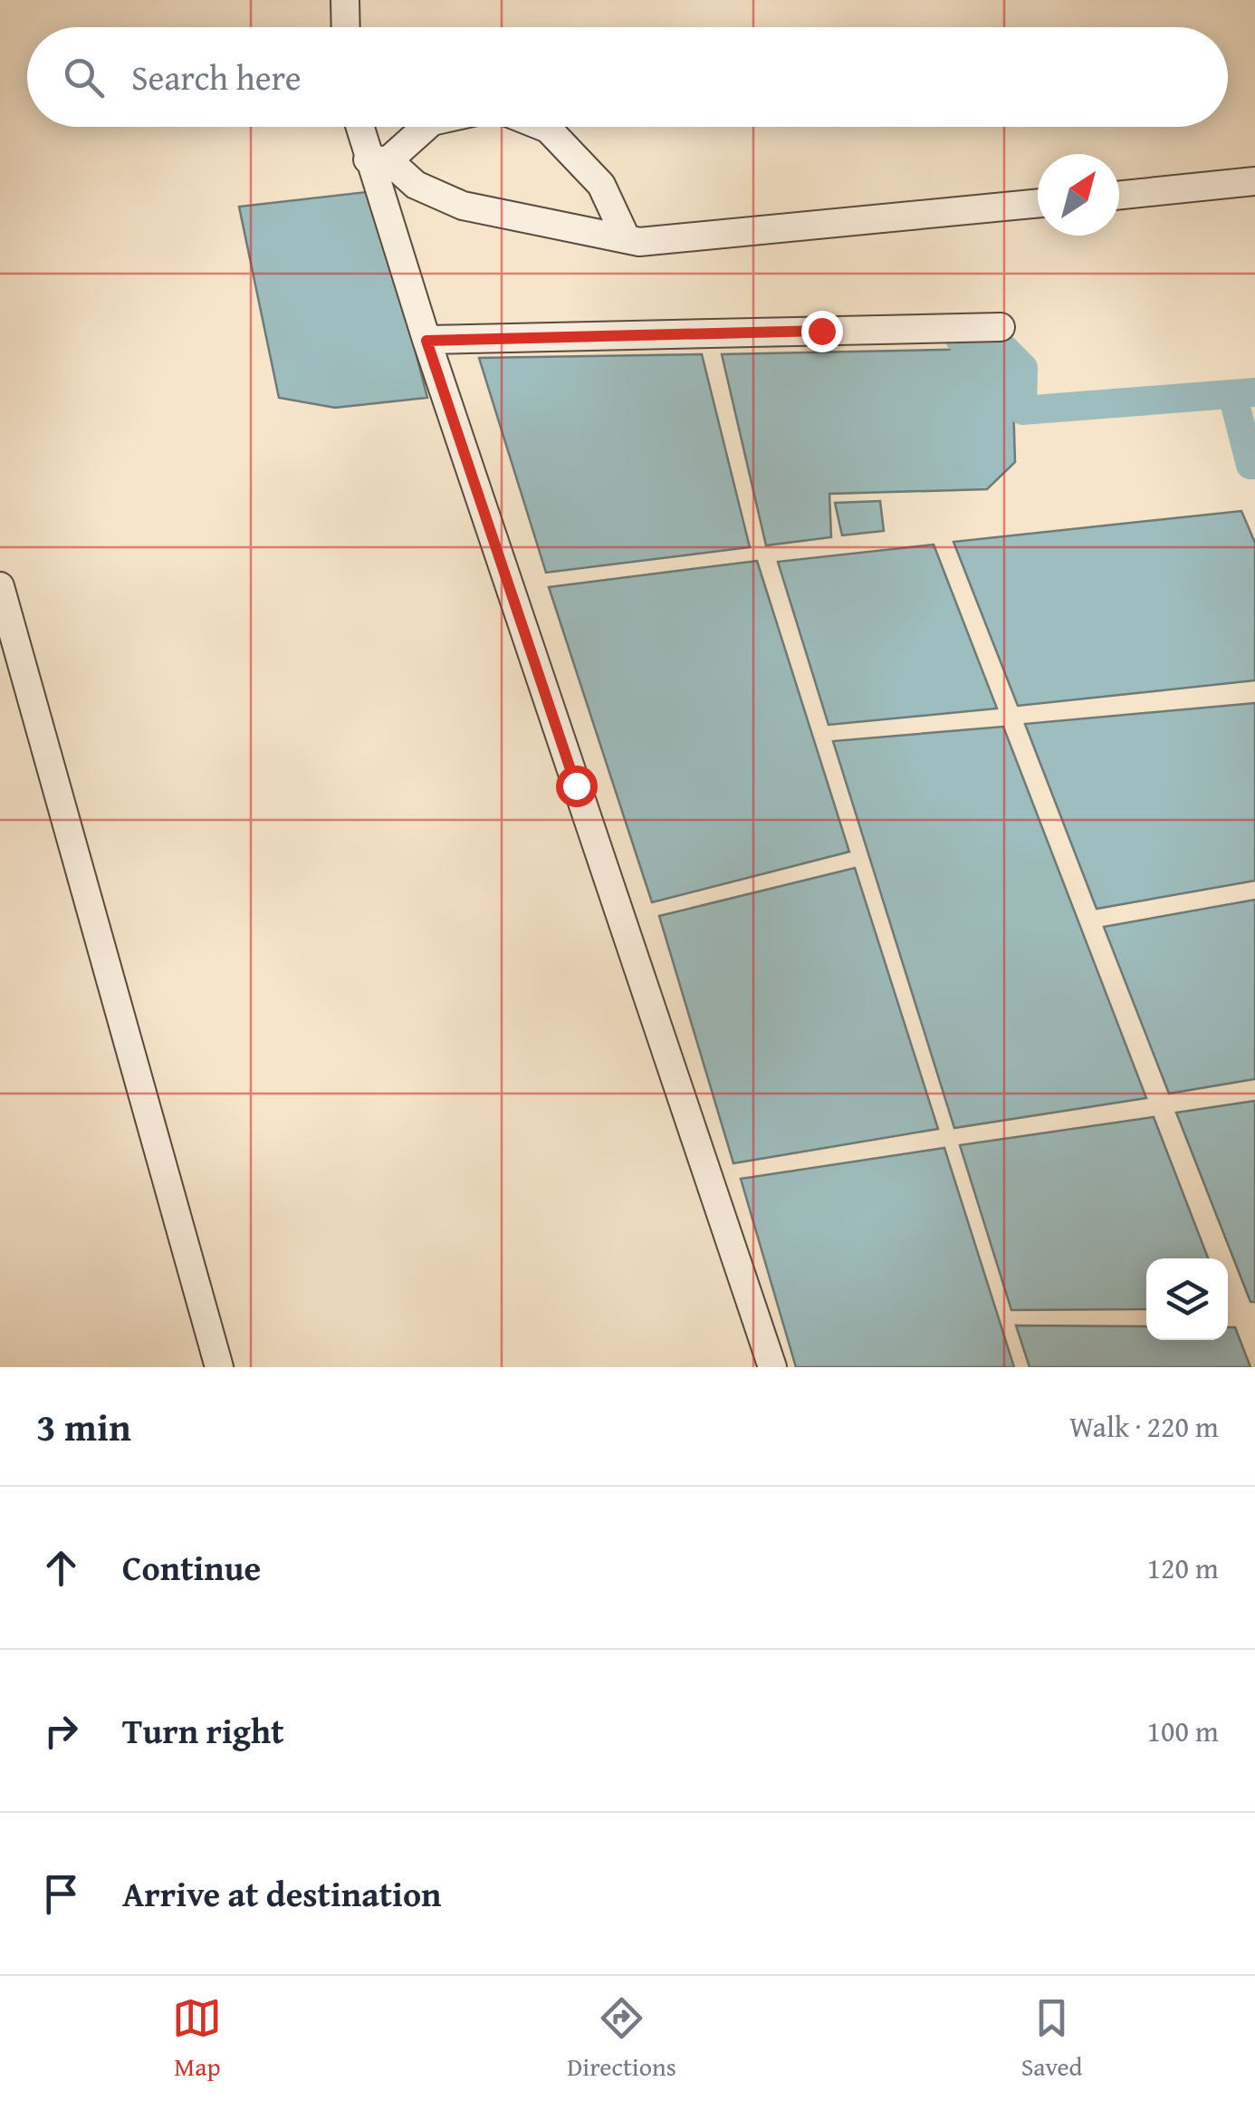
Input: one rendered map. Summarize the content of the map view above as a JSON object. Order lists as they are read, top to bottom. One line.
{"north":"top right","page":{"search":"Search here","heading":["3 min","Walk · 220 m"],"list":[["Continue","120 m"],["Turn right","100 m"],"Arrive at destination"],"nav":["Map","Directions","Saved"]}}
